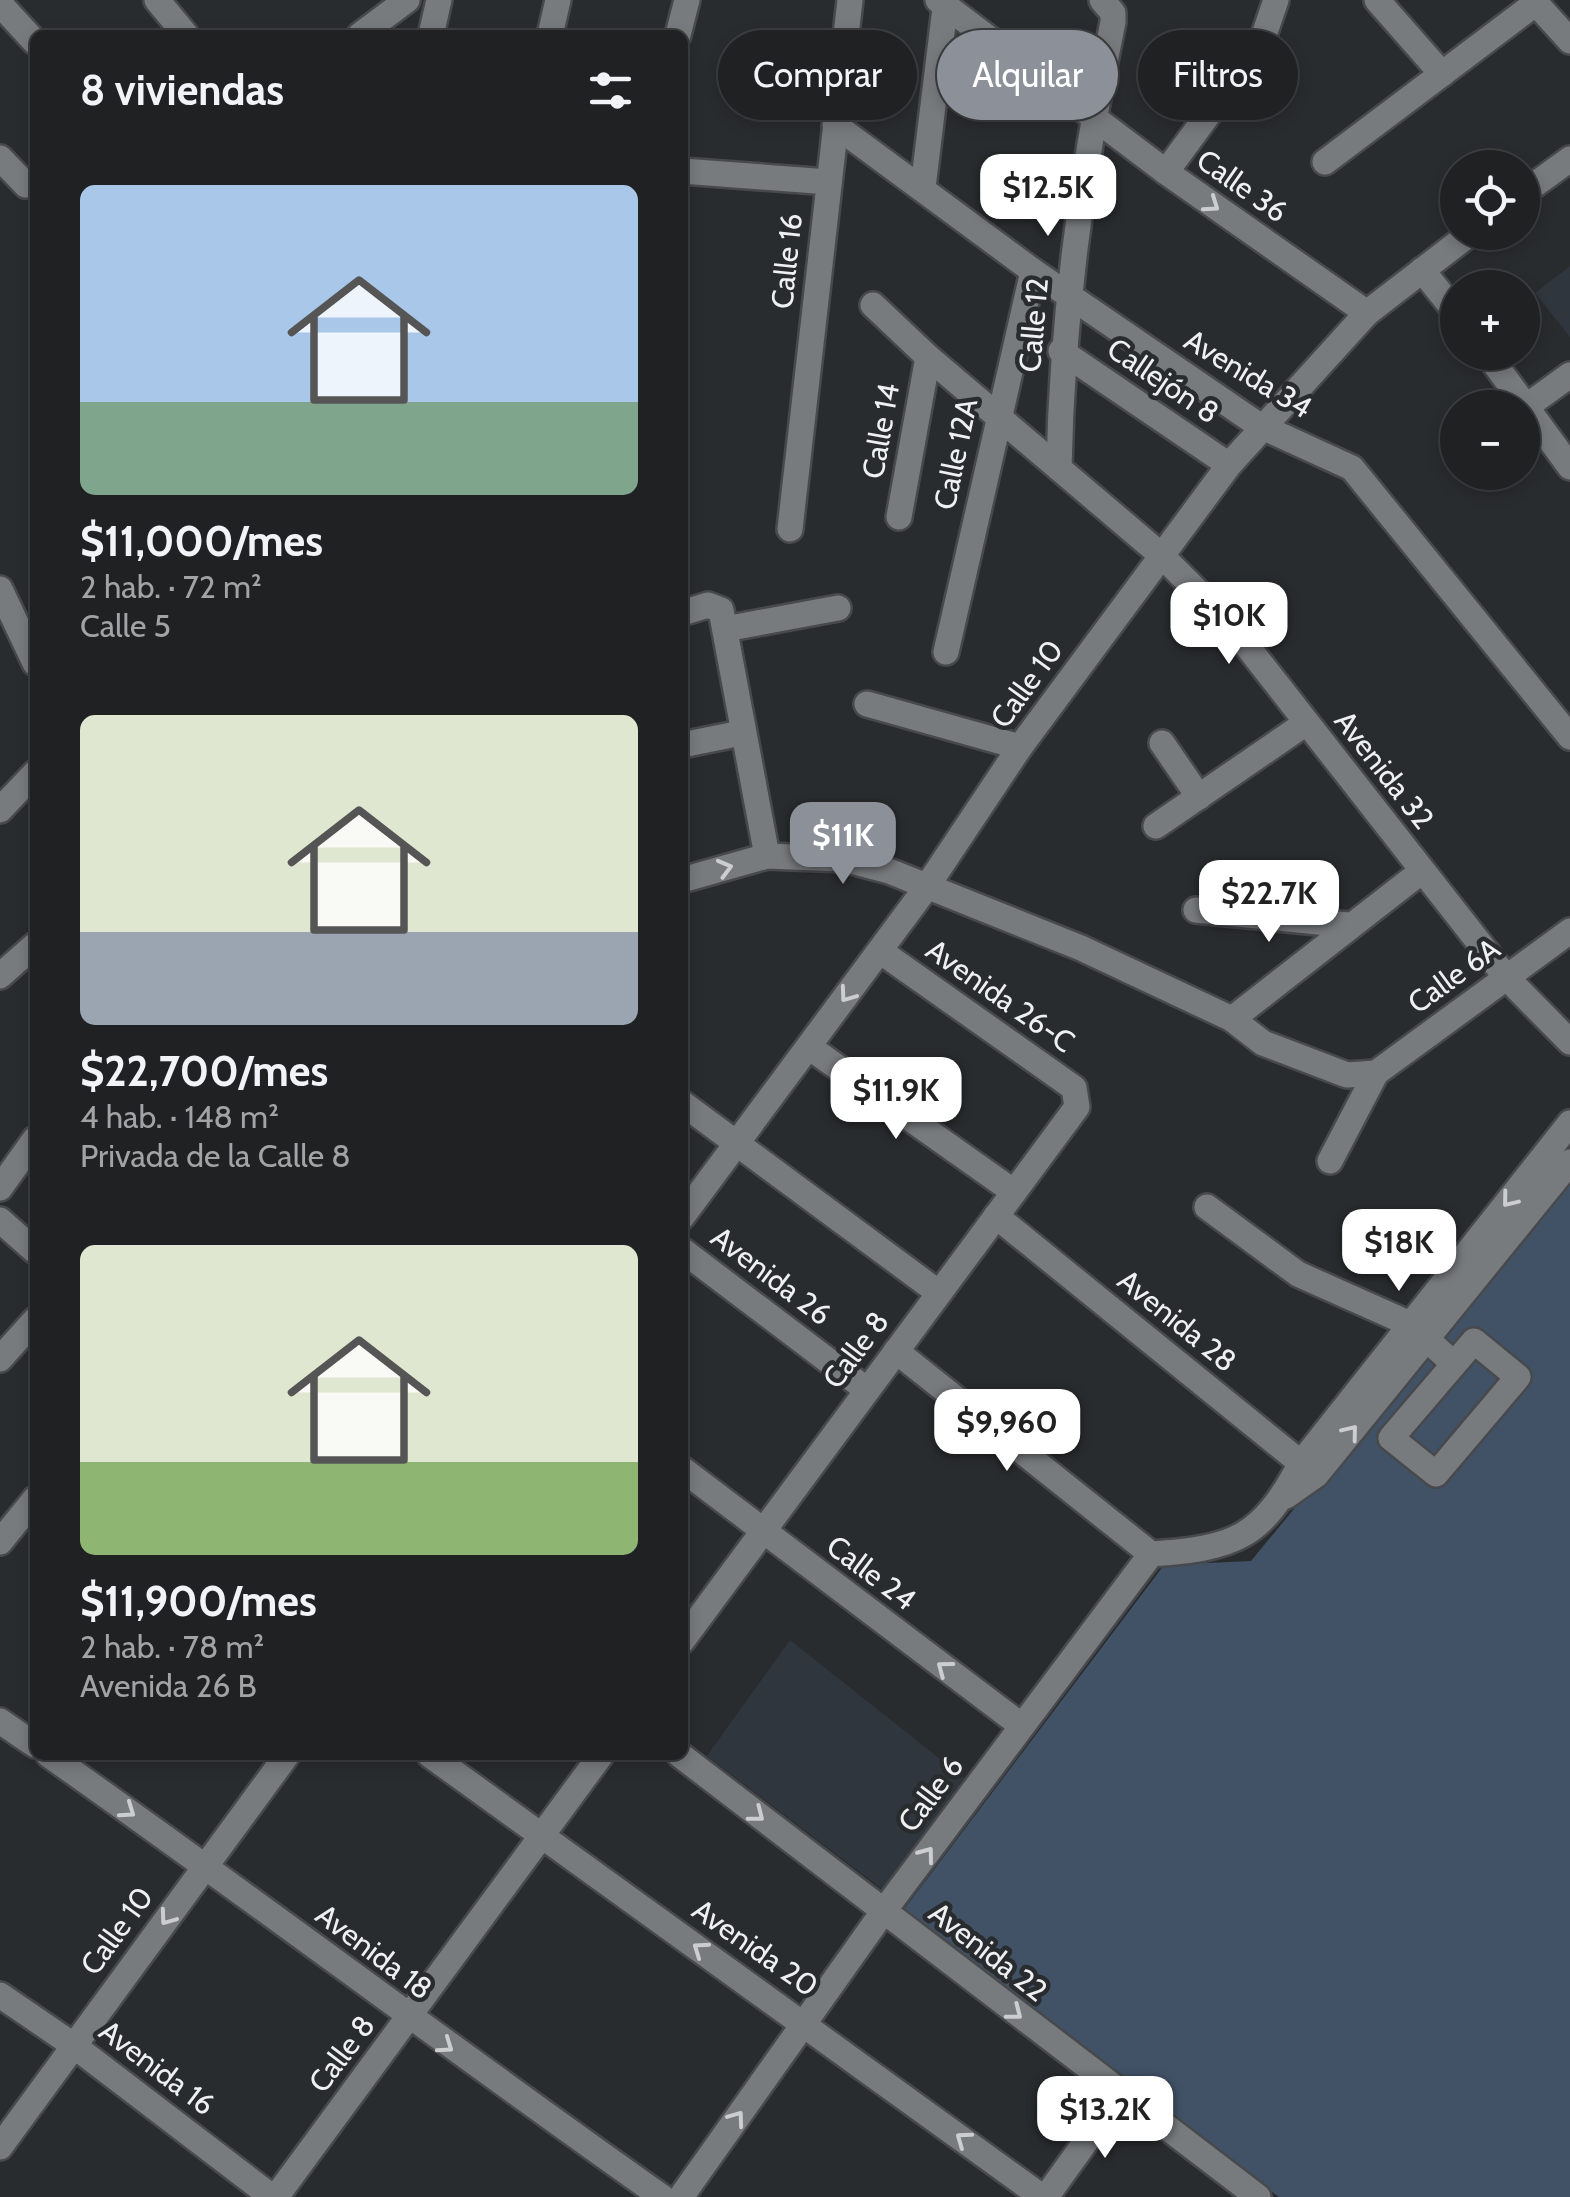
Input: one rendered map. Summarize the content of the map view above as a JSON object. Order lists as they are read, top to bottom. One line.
{"streets":{"street":["Calle 36","Calle 16","Calle 12","Avenida 34","Callejón 8","Calle 14","Calle 12A","Calle 10","Avenida 32","Calle 6A","Avenida 26-C","Avenida 26","Avenida 28","Calle 8","Calle 24","Calle 6","Avenida 20","Avenida 18","Avenida 22","Avenida 16"]},"crossings":[["Calle 36","Calle 10"],["Calle 16","Avenida 34"],["Calle 12","Avenida 34"],["Calle 12","Callejón 8"],["Calle 12","Avenida 32"],["Avenida 34","Calle 12A"],["Avenida 34","Calle 10"],["Callejón 8","Calle 10"],["Calle 14","Avenida 32"],["Calle 12A","Avenida 32"],["Calle 10","Avenida 32"],["Calle 10","Avenida 26-C"],["Calle 10","Avenida 18"],["Calle 10","Avenida 16"],["Avenida 32","Calle 6A"],["Avenida 26-C","Calle 8"],["Avenida 26","Calle 8"],["Avenida 28","Calle 8"],["Calle 8","Calle 24"],["Calle 8","Avenida 20"],["Calle 8","Avenida 18"],["Calle 8","Avenida 16"],["Calle 24","Calle 6"],["Calle 6","Avenida 20"],["Calle 6","Avenida 22"]],"one_way":["Calle 36","Calle 6","Avenida 20","Avenida 18","Avenida 22"],"page":{"chip":["Comprar","Alquilar","Filtros"],"heading":"8 viviendas","map_buttons":["+","−"],"list":[{"name":"$11,000/mes","note":"2 hab. · 72 m² · Calle 5"},{"name":"$22,700/mes","note":"4 hab. · 148 m² · Privada de la Calle 8"},{"name":"$11,900/mes","note":"2 hab. · 78 m² · Avenida 26 B"}],"price":["$12.5K","$10K","$11K","$22.7K","$11.9K","$18K","$9,960","$13.2K"]}}
